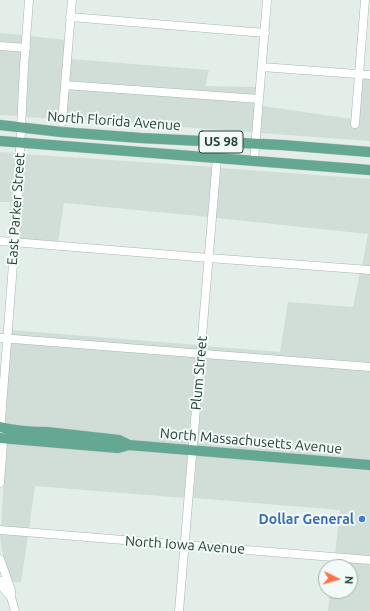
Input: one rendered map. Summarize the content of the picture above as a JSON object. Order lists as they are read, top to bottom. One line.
{"streets":{"main road":["North Florida Avenue","US 98","North Massachusetts Avenue"],"street":["East Parker Street","Plum Street","North Iowa Avenue"]},"crossings":[["North Florida Avenue","East Parker Street"],["North Florida Avenue","Plum Street"],["East Parker Street","North Massachusetts Avenue"],["Plum Street","North Massachusetts Avenue"],["Plum Street","North Iowa Avenue"]],"places":["Dollar General"],"north":"right"}
